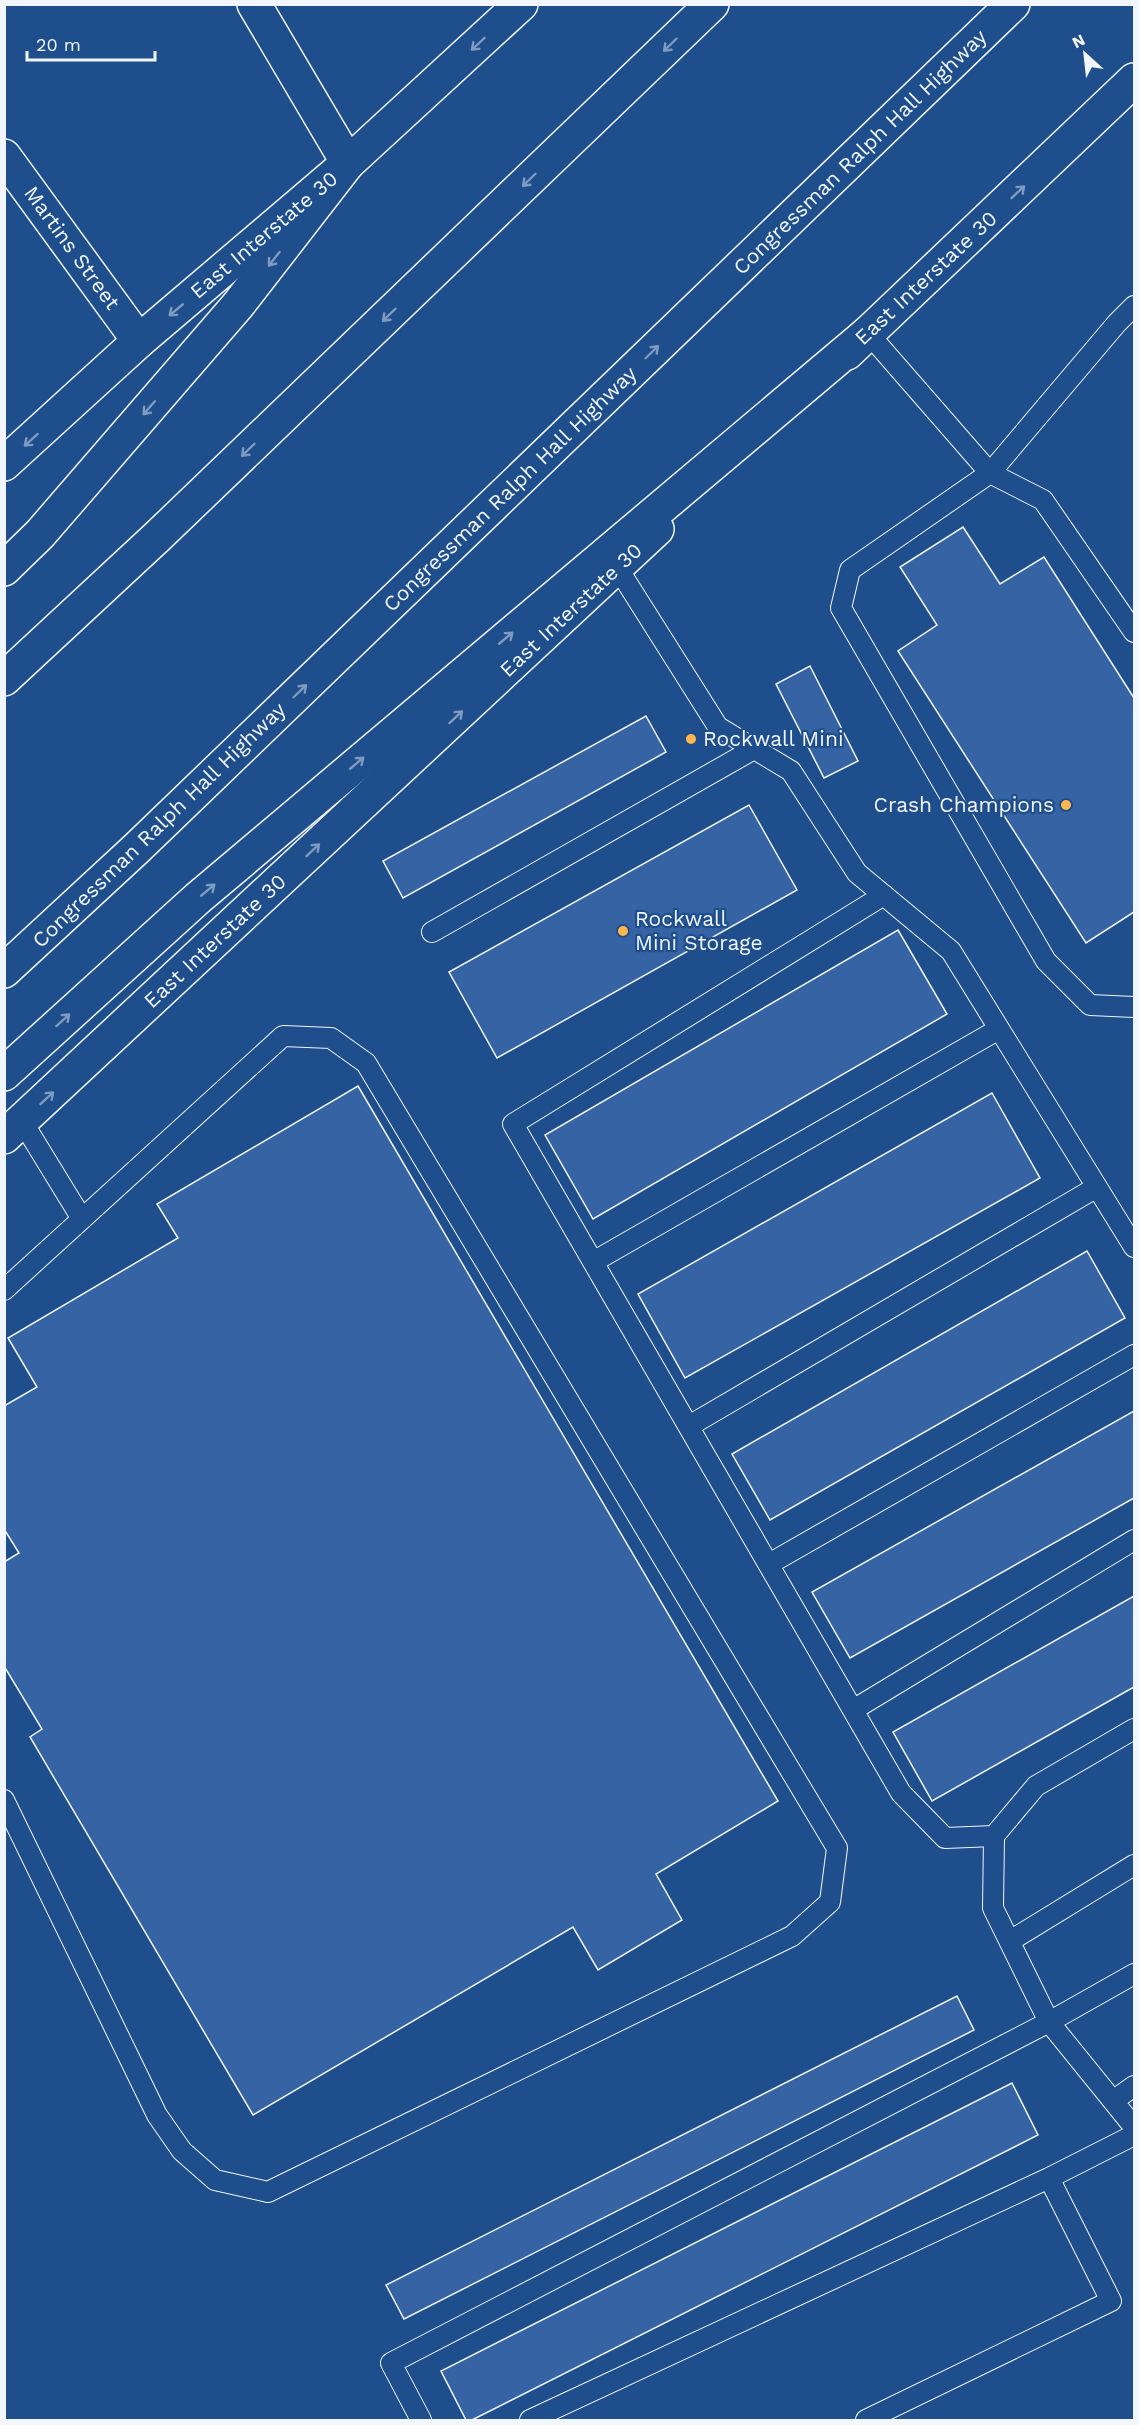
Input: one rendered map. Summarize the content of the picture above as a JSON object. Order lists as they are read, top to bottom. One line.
{"streets":{"main road":["Congressman Ralph Hall Highway","East Interstate 30","Martins Street"]},"crossings":[["East Interstate 30","Martins Street"]],"places":["Rockwall Mini","Crash Champions","Rockwall Mini Storage"],"scale_bar":"20 m","north":"top left"}
